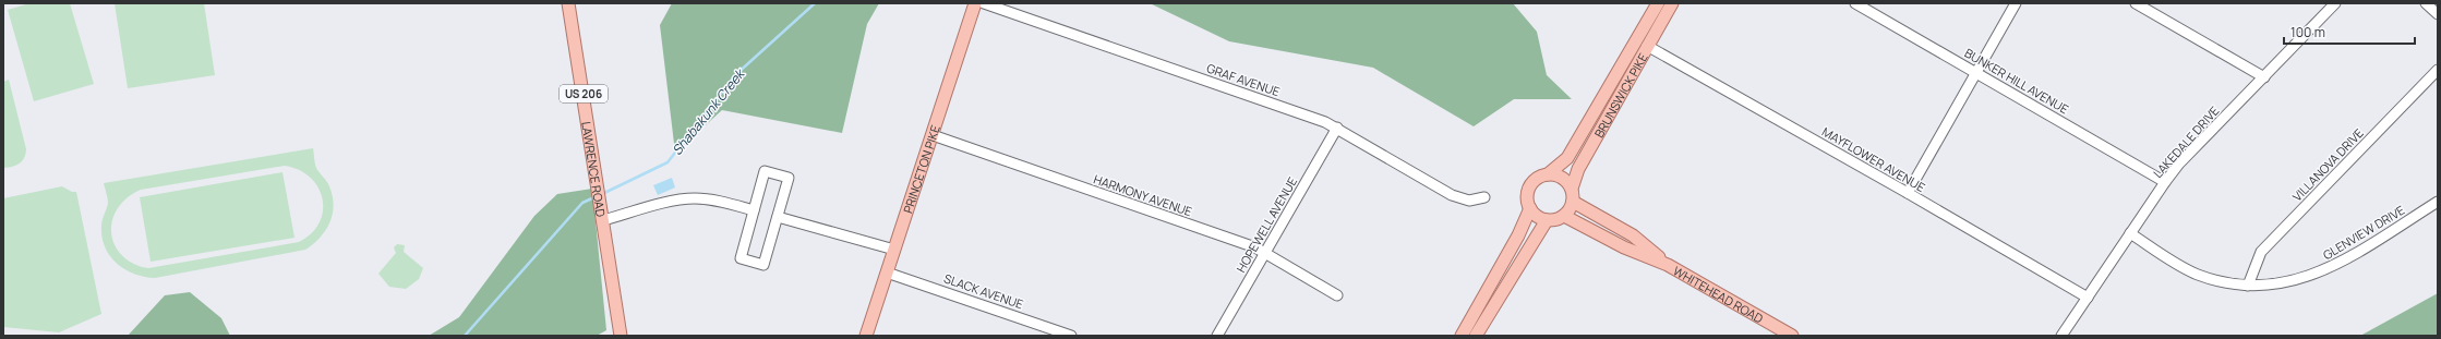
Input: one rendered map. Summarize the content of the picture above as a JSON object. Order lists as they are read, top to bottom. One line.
{"streets":{"main road":["US 206","BRUNSWICK PIKE","LAWRENCE ROAD","PRINCETON PIKE","WHITEHEAD ROAD"],"street":["GRAF AVENUE","BUNKER HILL AVENUE","LAKEDALE DRIVE","MAYFLOWER AVENUE","VILLANOVA DRIVE","HARMONY AVENUE","HOPEWELL AVENUE","GLENVIEW DRIVE","SLACK AVENUE"]},"crossings":[["GRAF AVENUE","HOPEWELL AVENUE"],["BUNKER HILL AVENUE","LAKEDALE DRIVE"],["BRUNSWICK PIKE","MAYFLOWER AVENUE"],["BRUNSWICK PIKE","WHITEHEAD ROAD"],["LAKEDALE DRIVE","MAYFLOWER AVENUE"],["LAKEDALE DRIVE","GLENVIEW DRIVE"],["VILLANOVA DRIVE","GLENVIEW DRIVE"],["PRINCETON PIKE","HARMONY AVENUE"],["PRINCETON PIKE","SLACK AVENUE"],["HARMONY AVENUE","HOPEWELL AVENUE"]],"water":["Shabakunk Creek"],"scale_bar":"100 m"}
